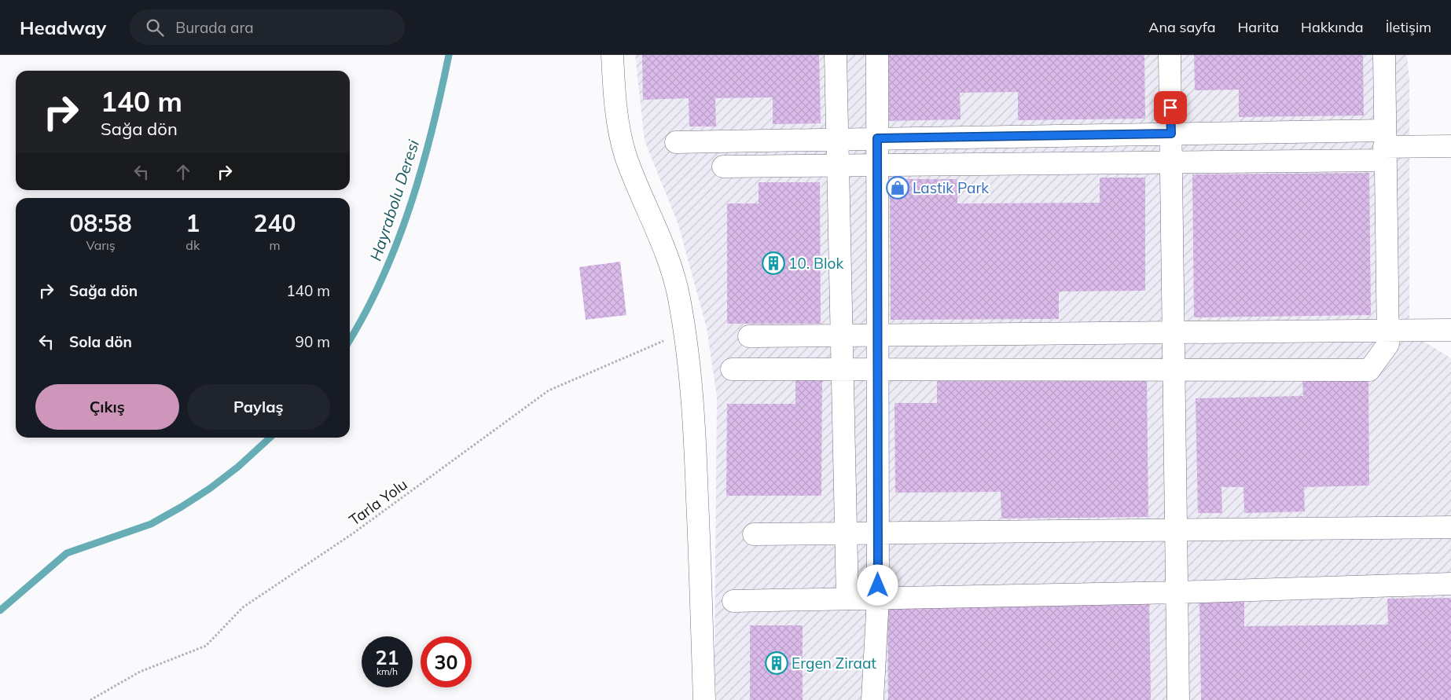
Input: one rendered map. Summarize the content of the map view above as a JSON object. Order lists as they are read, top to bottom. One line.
{"streets":{"path":["Tarla Yolu"]},"water":["Hayrabolu Deresi"],"places":{"shop":["Lastik Park"],"building":["10. Blok","Ergen Ziraat"]},"page":{"header":"Headway","search":"Burada ara","nav":["Ana sayfa","Harita","Hakkında","İletişim"],"turn":["140 m","Sağa dön"],"eta":["08:58","Varış","1","dk","240","m"],"list":[{"name":"Sağa dön","value":"140 m"},{"name":"Sola dön","value":"90 m"}],"buttons":["Çıkış","Paylaş"],"speed":"21 km/h","limit":"30"}}
